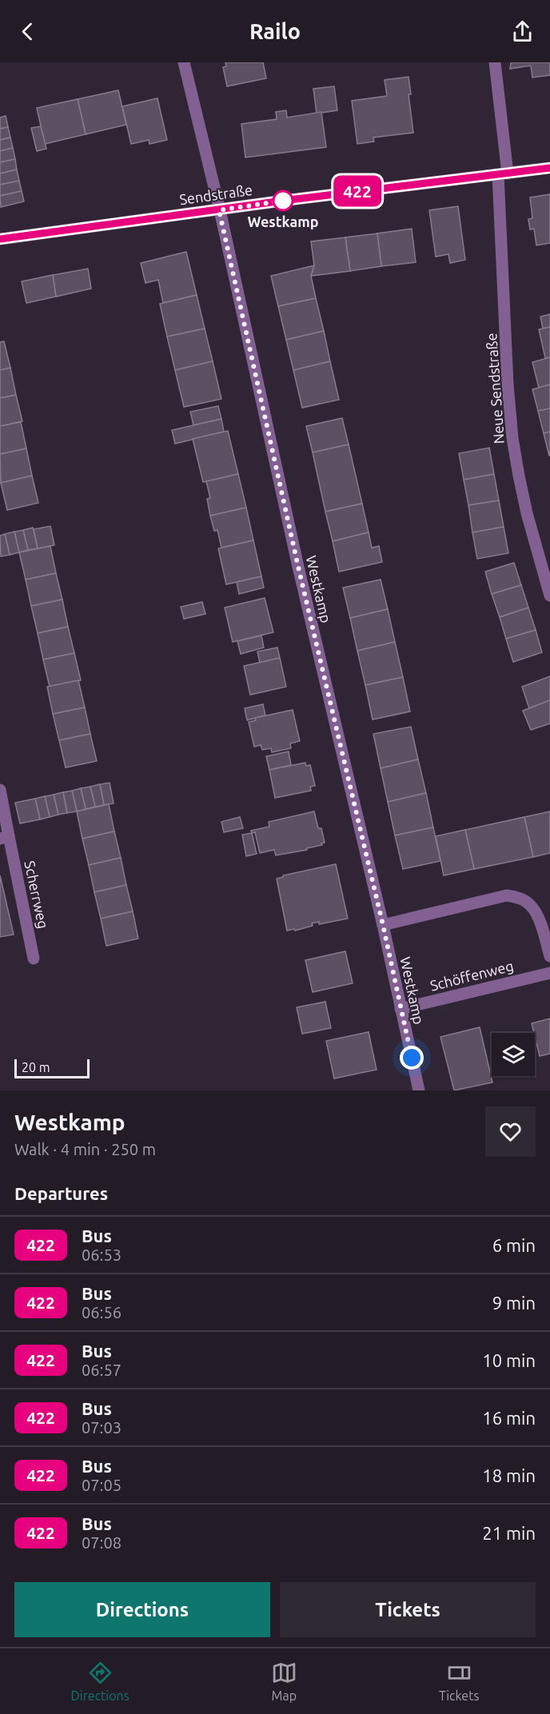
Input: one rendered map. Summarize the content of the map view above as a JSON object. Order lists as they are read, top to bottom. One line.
{"streets":{"street":["Sendstraße","Neue Sendstraße","Westkamp","Scherrweg","Schöffenweg"]},"crossings":[["Sendstraße","Neue Sendstraße"],["Sendstraße","Westkamp"],["Westkamp","Schöffenweg"]],"places":["Westkamp"],"lines":["bus line 422"],"scale_bar":"20 m","page":{"header":"Railo","on_map":"422","scale":"20 m","heading":[["Westkamp","Walk · 4 min · 250 m"],"Departures"],"list":[{"mark":"422","name":"Bus","note":"06:53","value":"6 min"},{"mark":"422","name":"Bus","note":"06:56","value":"9 min"},{"mark":"422","name":"Bus","note":"06:57","value":"10 min"},{"mark":"422","name":"Bus","note":"07:03","value":"16 min"},{"mark":"422","name":"Bus","note":"07:05","value":"18 min"},{"mark":"422","name":"Bus","note":"07:08","value":"21 min"}],"buttons":["Directions","Tickets"],"tabs":["Directions","Map","Tickets"]}}
